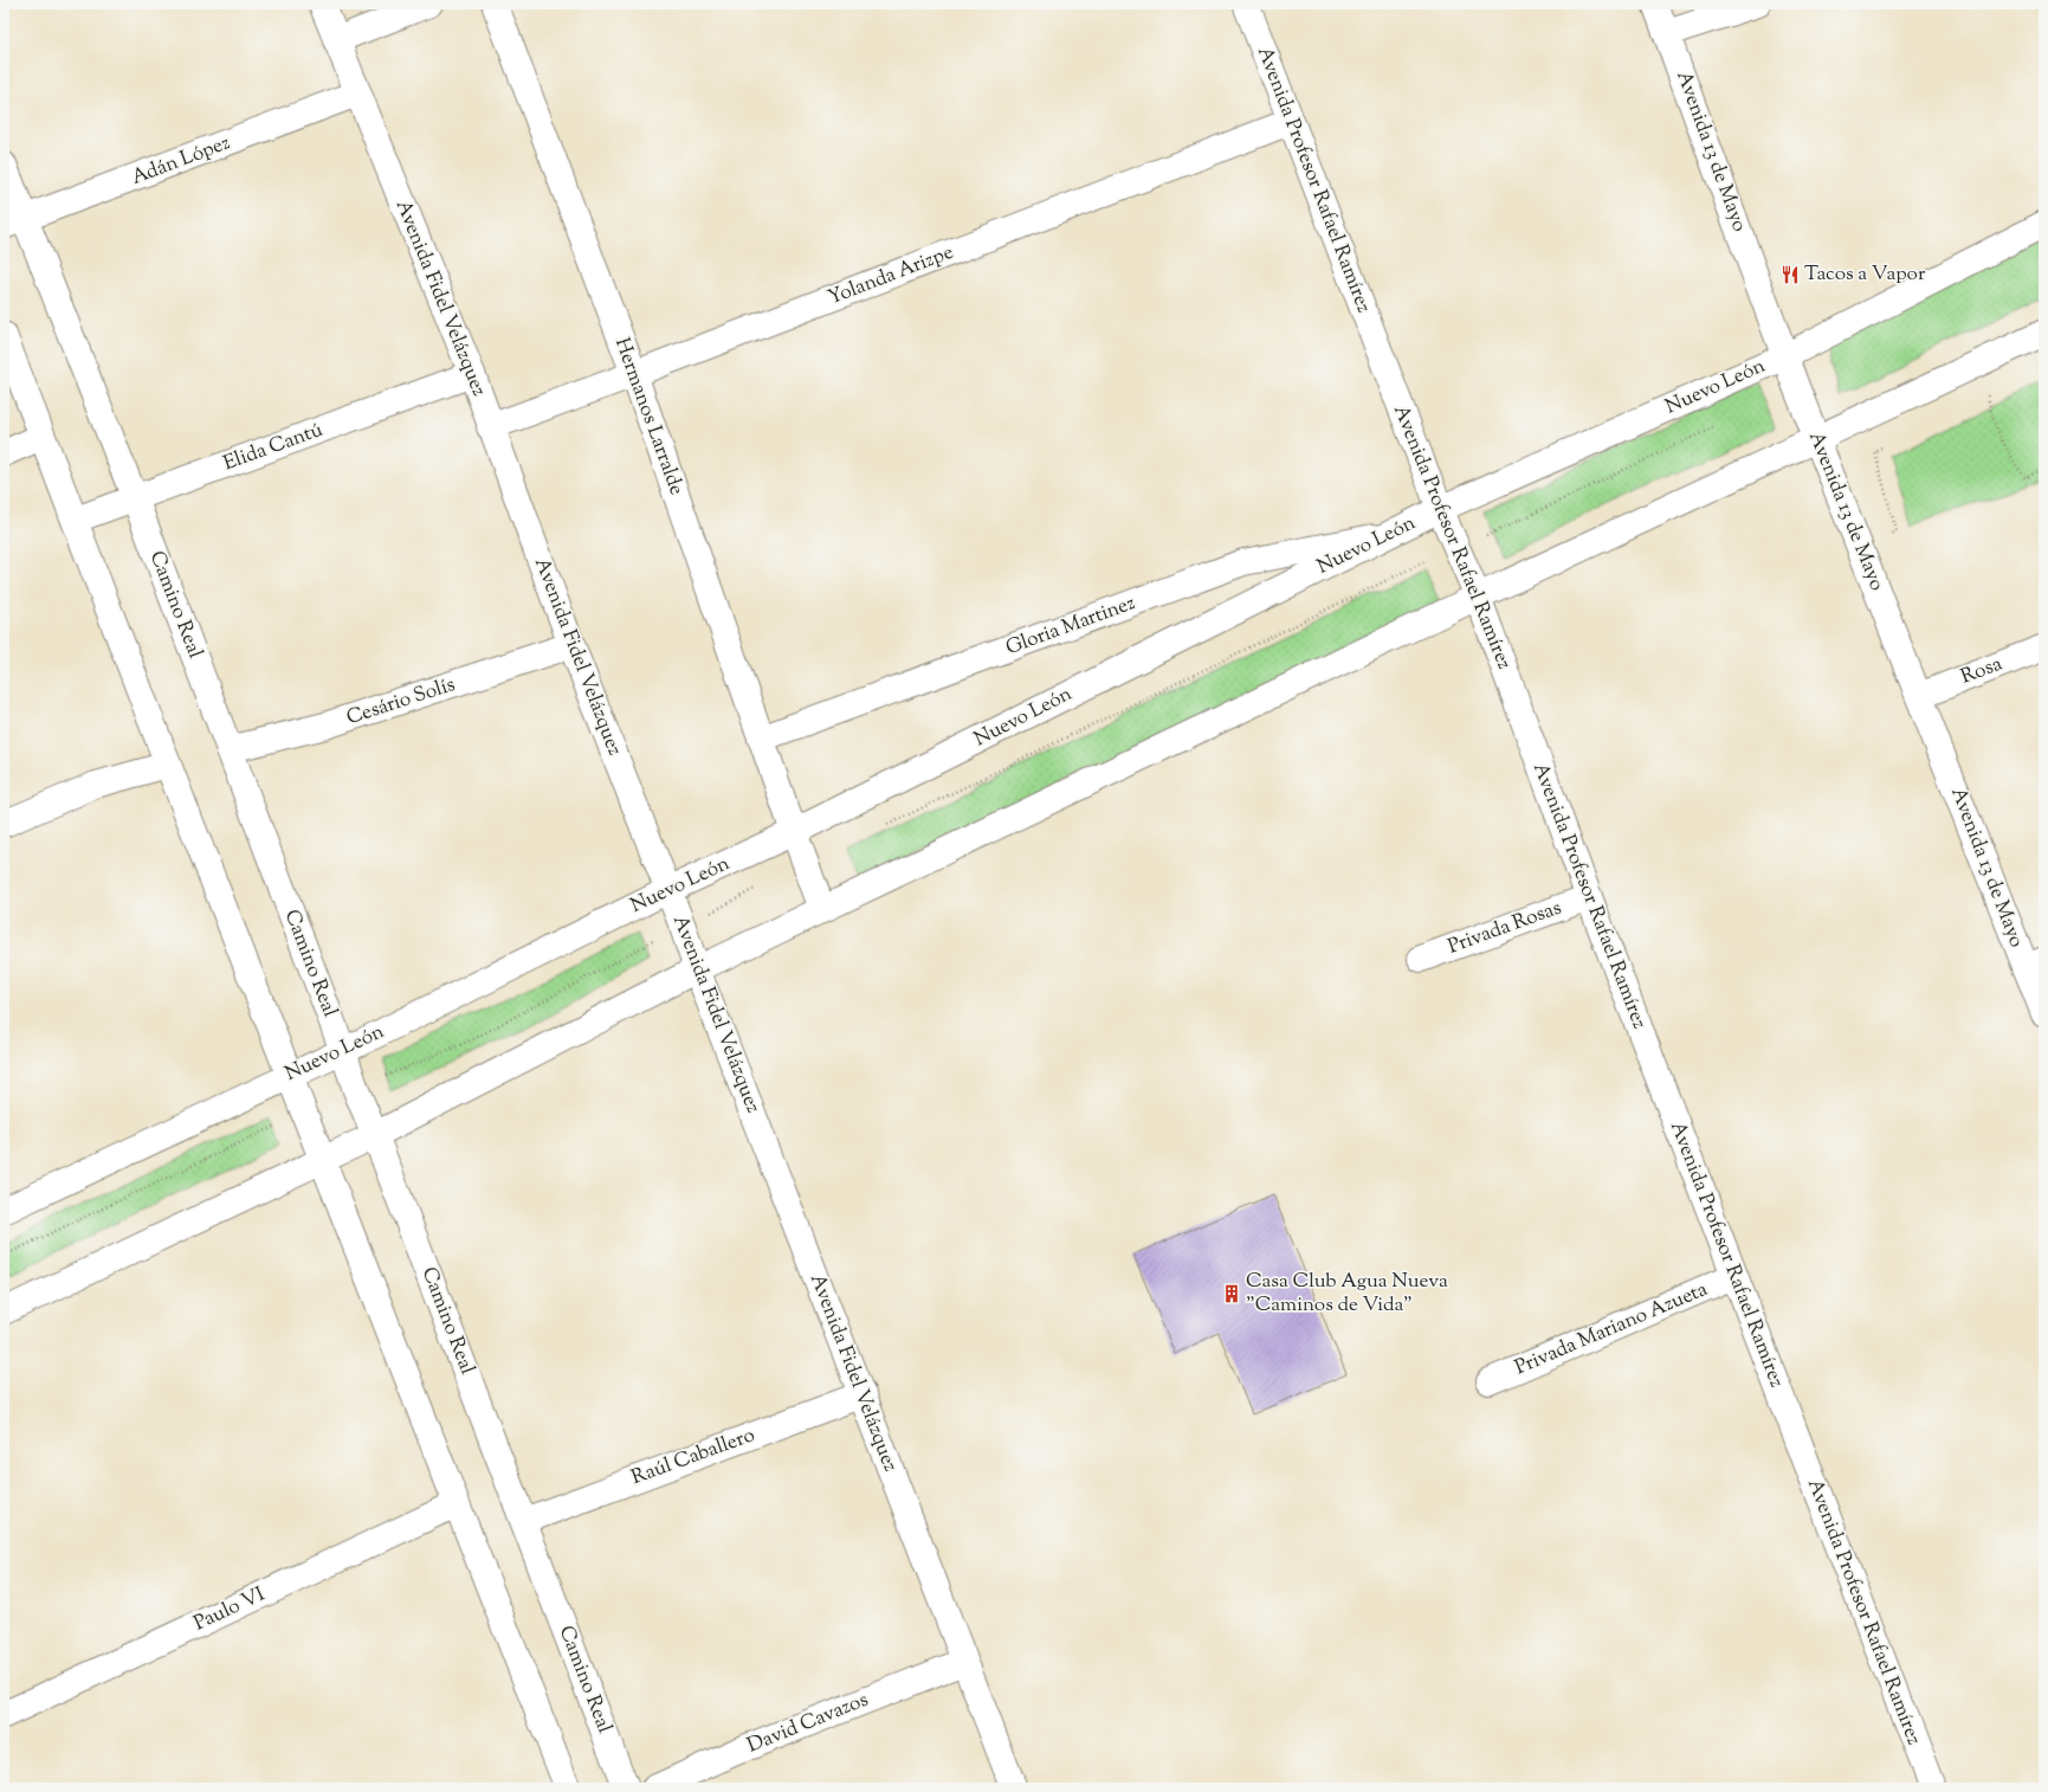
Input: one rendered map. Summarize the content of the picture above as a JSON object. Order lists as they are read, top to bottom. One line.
{"streets":{"street":["Avenida 13 de Mayo","Adán López","Avenida Profesor Rafael Ramírez","Yolanda Arizpe","Avenida Fidel Velázquez","Nuevo León","Hermanos Larralde","Elida Cantú","Camino Real","Gloria Martinez","Rosa","Cesário Solís","Privada Rosas","Privada Mariano Azueta","Raúl Caballero","Paulo VI","David Cavazos"]},"crossings":[["Avenida 13 de Mayo","Nuevo León"],["Avenida 13 de Mayo","Rosa"],["Adán López","Avenida Fidel Velázquez"],["Adán López","Camino Real"],["Avenida Profesor Rafael Ramírez","Yolanda Arizpe"],["Avenida Profesor Rafael Ramírez","Nuevo León"],["Avenida Profesor Rafael Ramírez","Privada Rosas"],["Avenida Profesor Rafael Ramírez","Privada Mariano Azueta"],["Yolanda Arizpe","Avenida Fidel Velázquez"],["Yolanda Arizpe","Hermanos Larralde"],["Avenida Fidel Velázquez","Nuevo León"],["Avenida Fidel Velázquez","Elida Cantú"],["Avenida Fidel Velázquez","Cesário Solís"],["Avenida Fidel Velázquez","Raúl Caballero"],["Avenida Fidel Velázquez","David Cavazos"],["Nuevo León","Hermanos Larralde"],["Nuevo León","Camino Real"],["Nuevo León","Gloria Martinez"],["Hermanos Larralde","Gloria Martinez"],["Elida Cantú","Camino Real"],["Camino Real","Cesário Solís"],["Camino Real","Raúl Caballero"]],"places":{"restaurant":["Tacos a Vapor"],"building":["Casa Club Agua Nueva \"Caminos de Vida\""]}}
